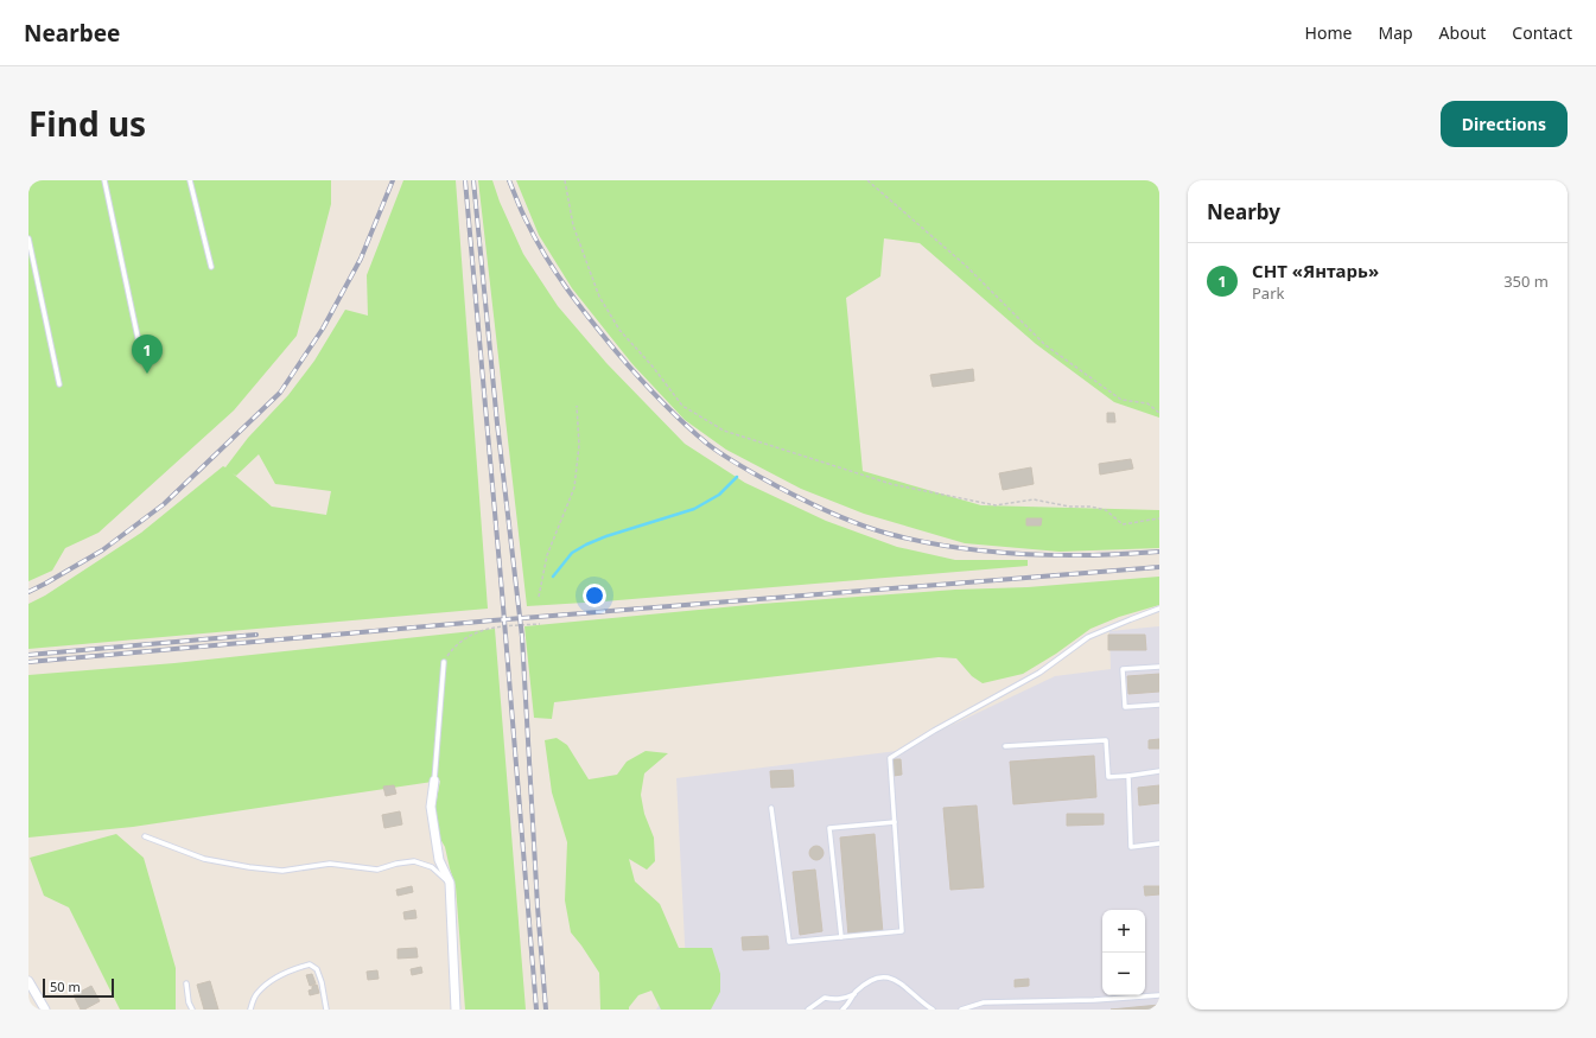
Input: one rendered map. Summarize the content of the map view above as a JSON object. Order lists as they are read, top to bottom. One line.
{"scale_bar":"50 m","page":{"header":"Nearbee","nav":["Home","Map","About","Contact"],"title":"Find us","buttons":"Directions","heading":"Nearby","list":[{"mark":"1","name":"СНТ «Янтарь»","note":"Park","value":"350 m"}],"pins":"1","map_buttons":["+","−"],"scale":"50 m"}}
